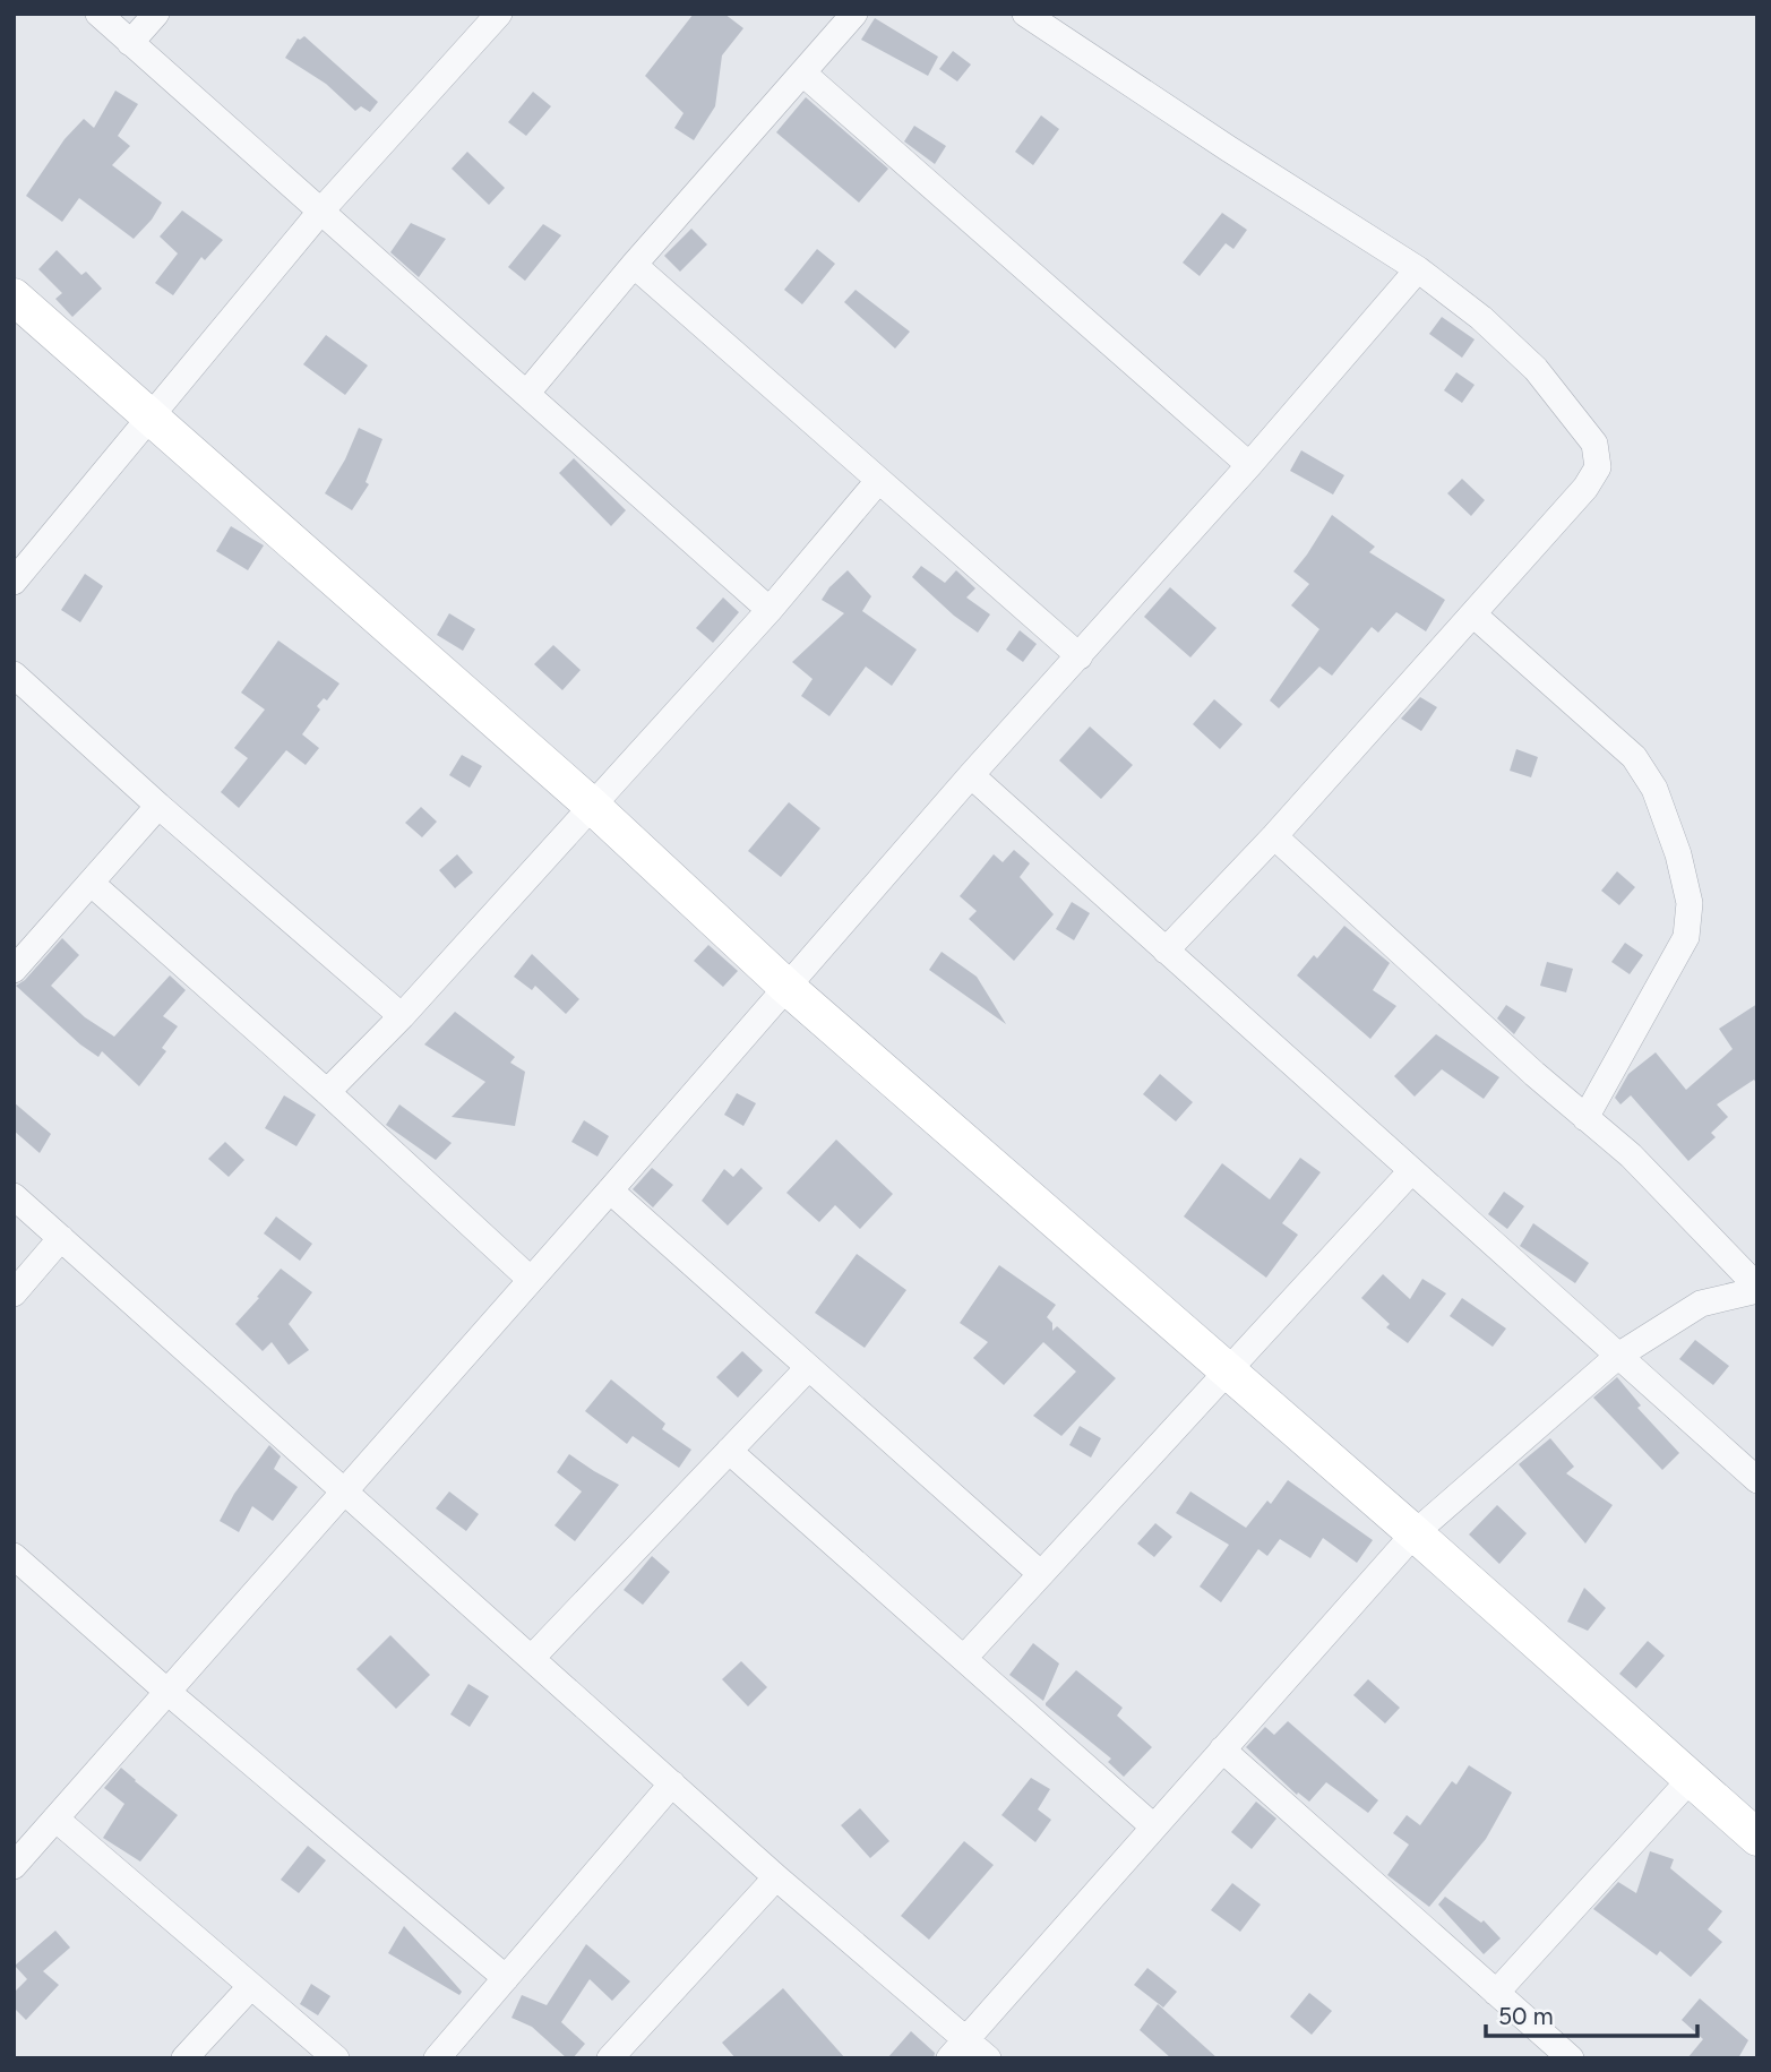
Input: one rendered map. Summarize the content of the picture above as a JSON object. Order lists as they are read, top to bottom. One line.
{"scale_bar":"50 m"}
